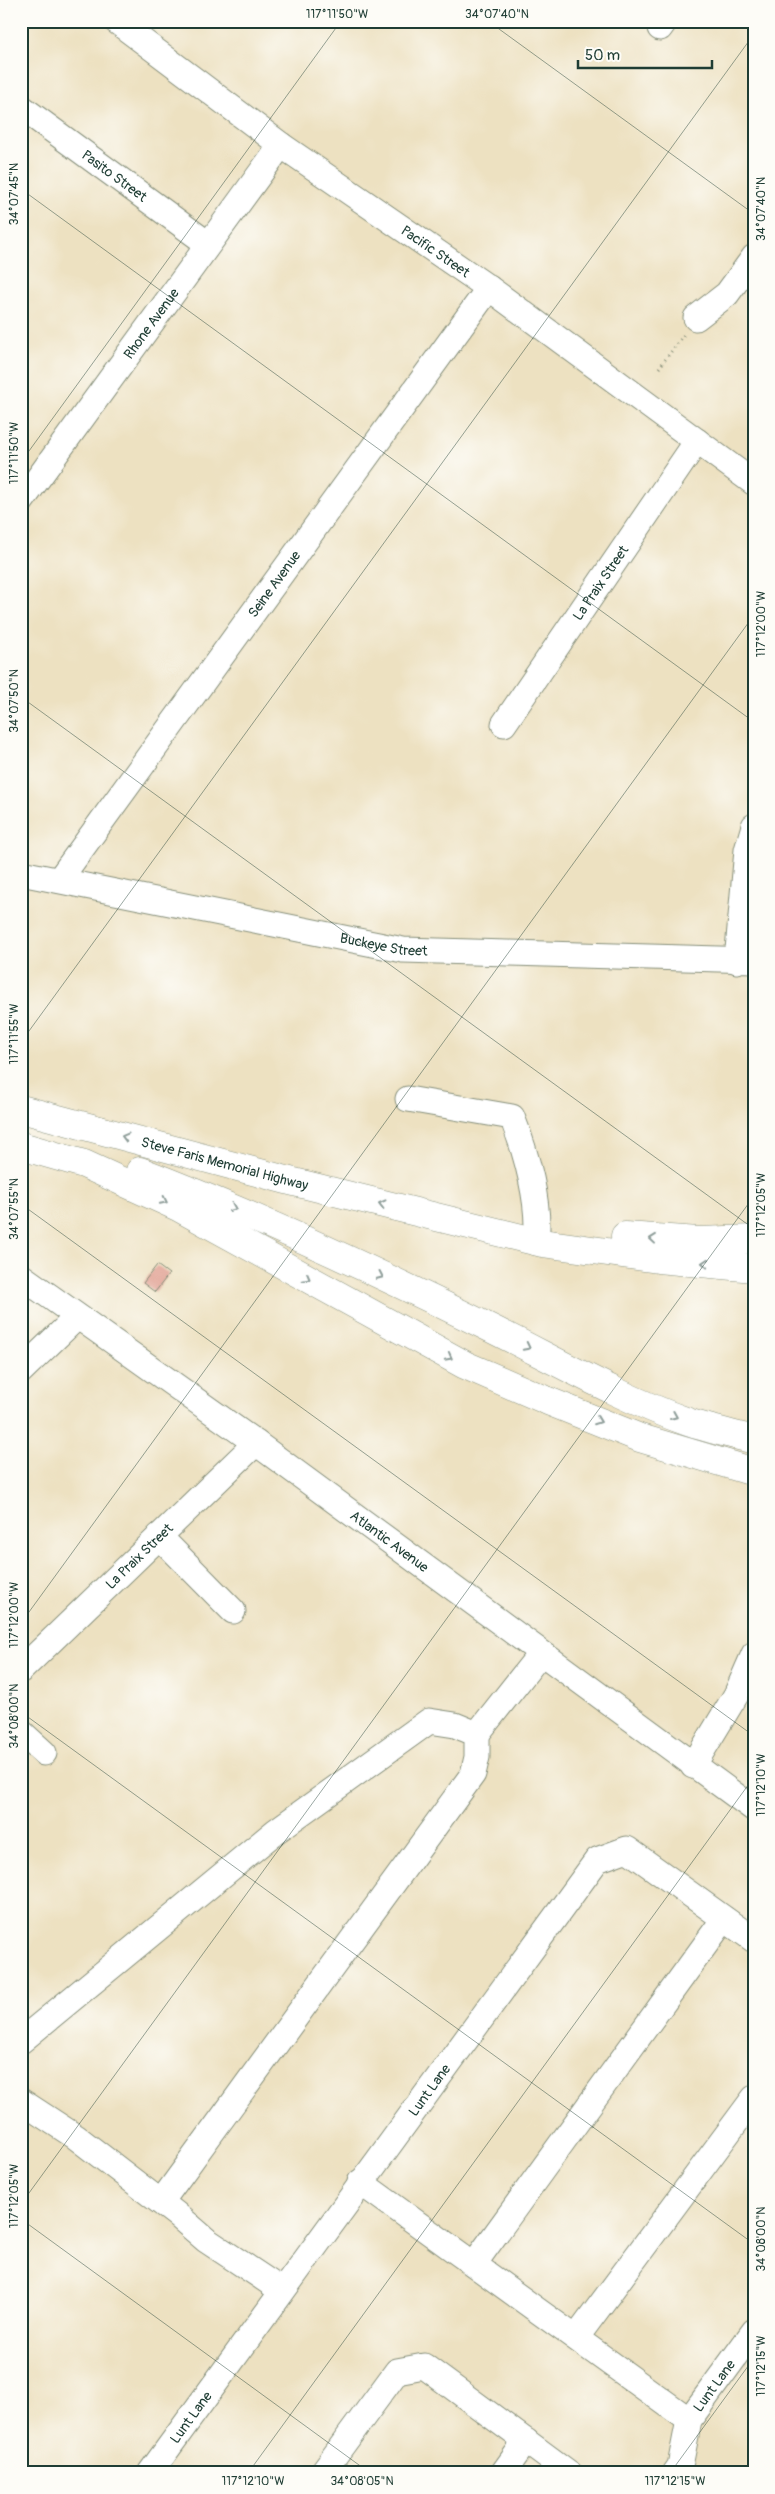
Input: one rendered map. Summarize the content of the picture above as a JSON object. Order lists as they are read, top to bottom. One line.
{"streets":{"highway":["Steve Faris Memorial Highway"],"street":["Pasito Street","Pacific Street","Rhone Avenue","La Praix Street","Seine Avenue","Buckeye Street","Atlantic Avenue","Lunt Lane"]},"crossings":[["Pasito Street","Rhone Avenue"],["Pacific Street","Rhone Avenue"],["Pacific Street","La Praix Street"],["Pacific Street","Seine Avenue"],["La Praix Street","Atlantic Avenue"],["Seine Avenue","Buckeye Street"]],"scale_bar":"50 m","coordinates":["117°11'50\"W","34°07'40\"N","34°07'45\"N","117°12'00\"W","34°07'50\"N","117°11'55\"W","117°12'05\"W","34°07'55\"N","34°08'00\"N","117°12'10\"W","117°12'15\"W","34°08'05\"N"]}
